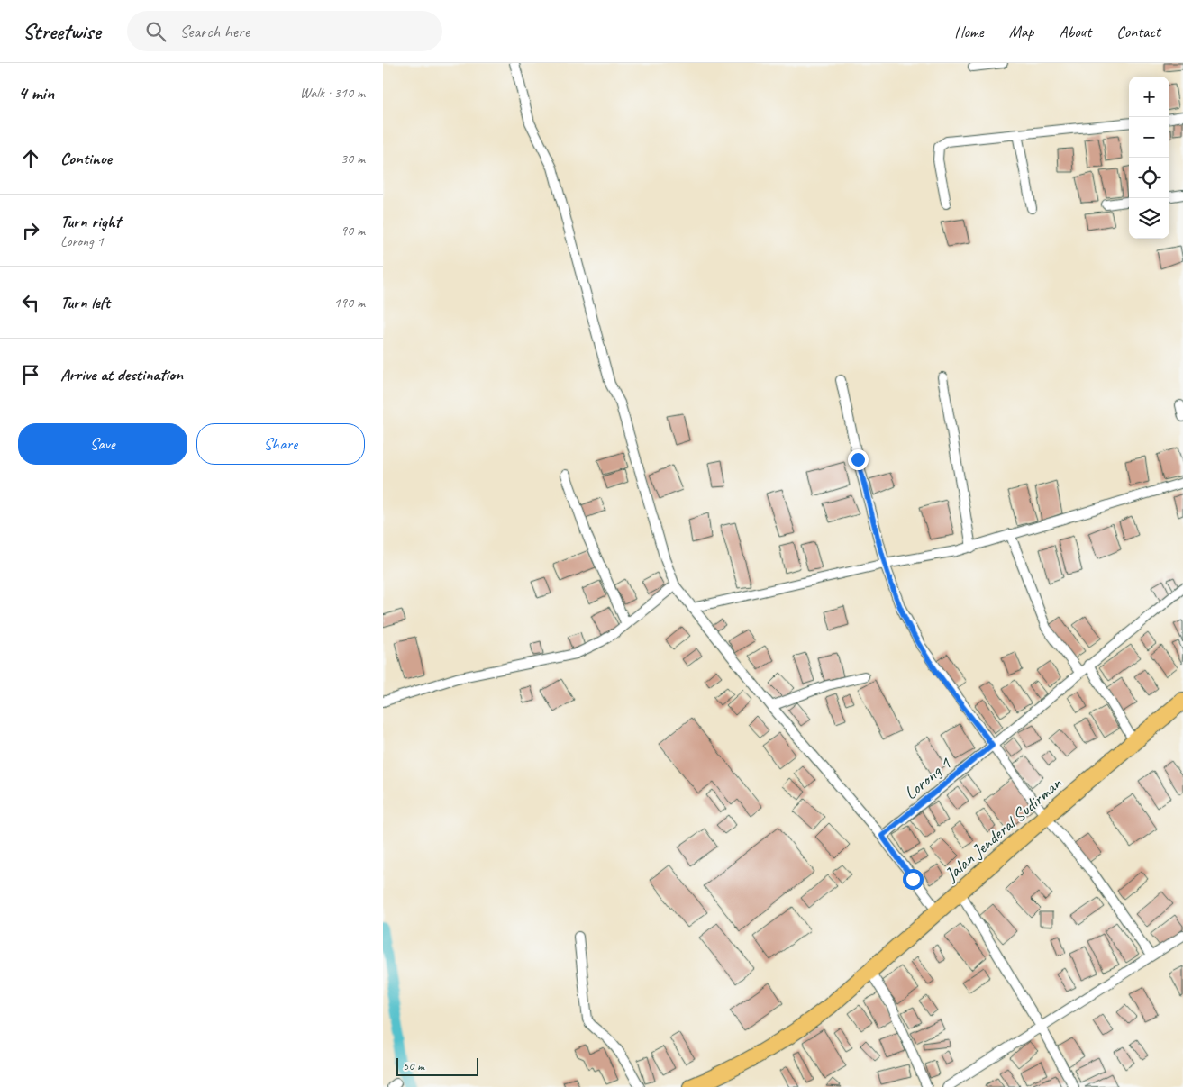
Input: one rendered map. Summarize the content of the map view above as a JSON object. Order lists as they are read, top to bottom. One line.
{"streets":{"highway":["Jalan Jenderal Sudirman"],"street":["Lorong 1"]},"scale_bar":"50 m","page":{"header":"Streetwise","search":"Search here","nav":["Home","Map","About","Contact"],"heading":["4 min","Walk · 310 m"],"map_buttons":["+","−"],"list":[["Continue","30 m"],["Turn right","Lorong 1","90 m"],["Turn left","190 m"],"Arrive at destination"],"buttons":["Save","Share"],"scale":"50 m"}}
